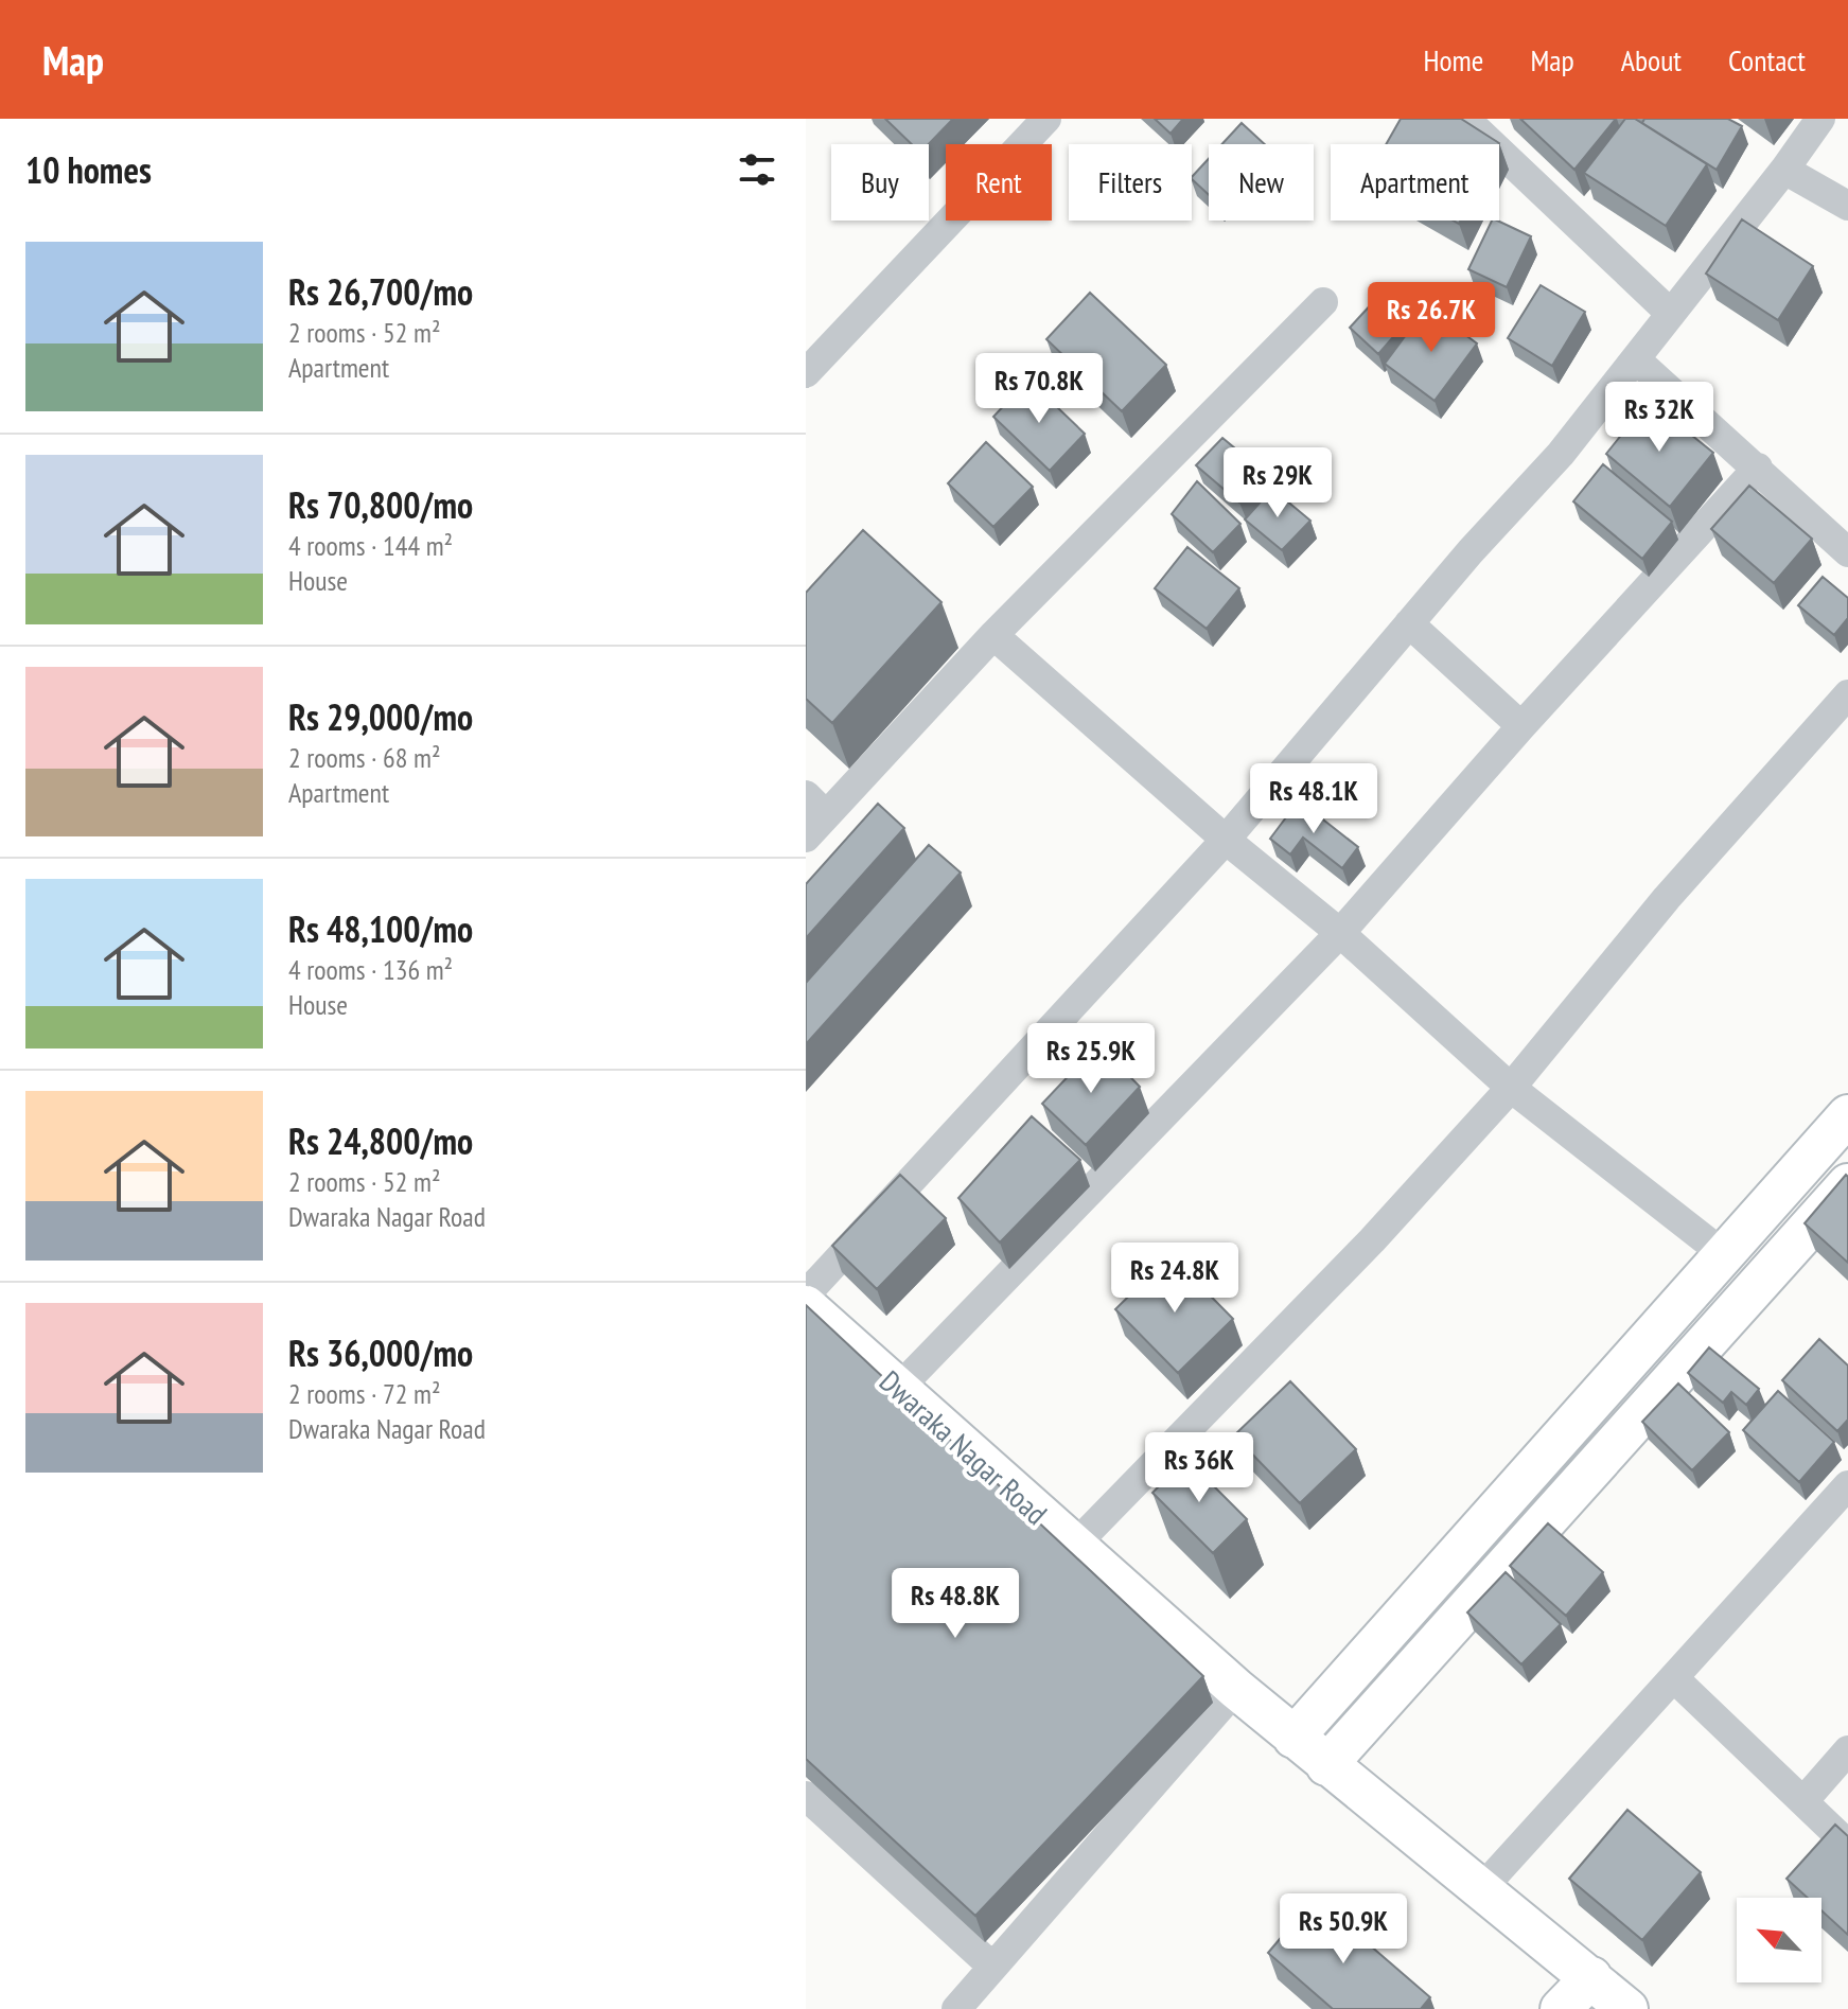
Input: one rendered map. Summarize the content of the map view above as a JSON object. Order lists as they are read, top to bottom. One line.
{"streets":{"street":["Dwaraka Nagar Road"]},"north":"top left","page":{"header":"Map","nav":["Home","Map","About","Contact"],"heading":"10 homes","chip":["Buy","Rent","Filters","New","Apartment"],"list":[{"name":"Rs 26,700/mo","note":"2 rooms · 52 m² · Apartment"},{"name":"Rs 70,800/mo","note":"4 rooms · 144 m² · House"},{"name":"Rs 29,000/mo","note":"2 rooms · 68 m² · Apartment"},{"name":"Rs 48,100/mo","note":"4 rooms · 136 m² · House"},{"name":"Rs 24,800/mo","note":"2 rooms · 52 m² · Dwaraka Nagar Road"},{"name":"Rs 36,000/mo","note":"2 rooms · 72 m² · Dwaraka Nagar Road"}],"price":["Rs 26.7K","Rs 70.8K","Rs 32K","Rs 29K","Rs 48.1K","Rs 25.9K","Rs 24.8K","Rs 36K","Rs 48.8K","Rs 50.9K"]}}
